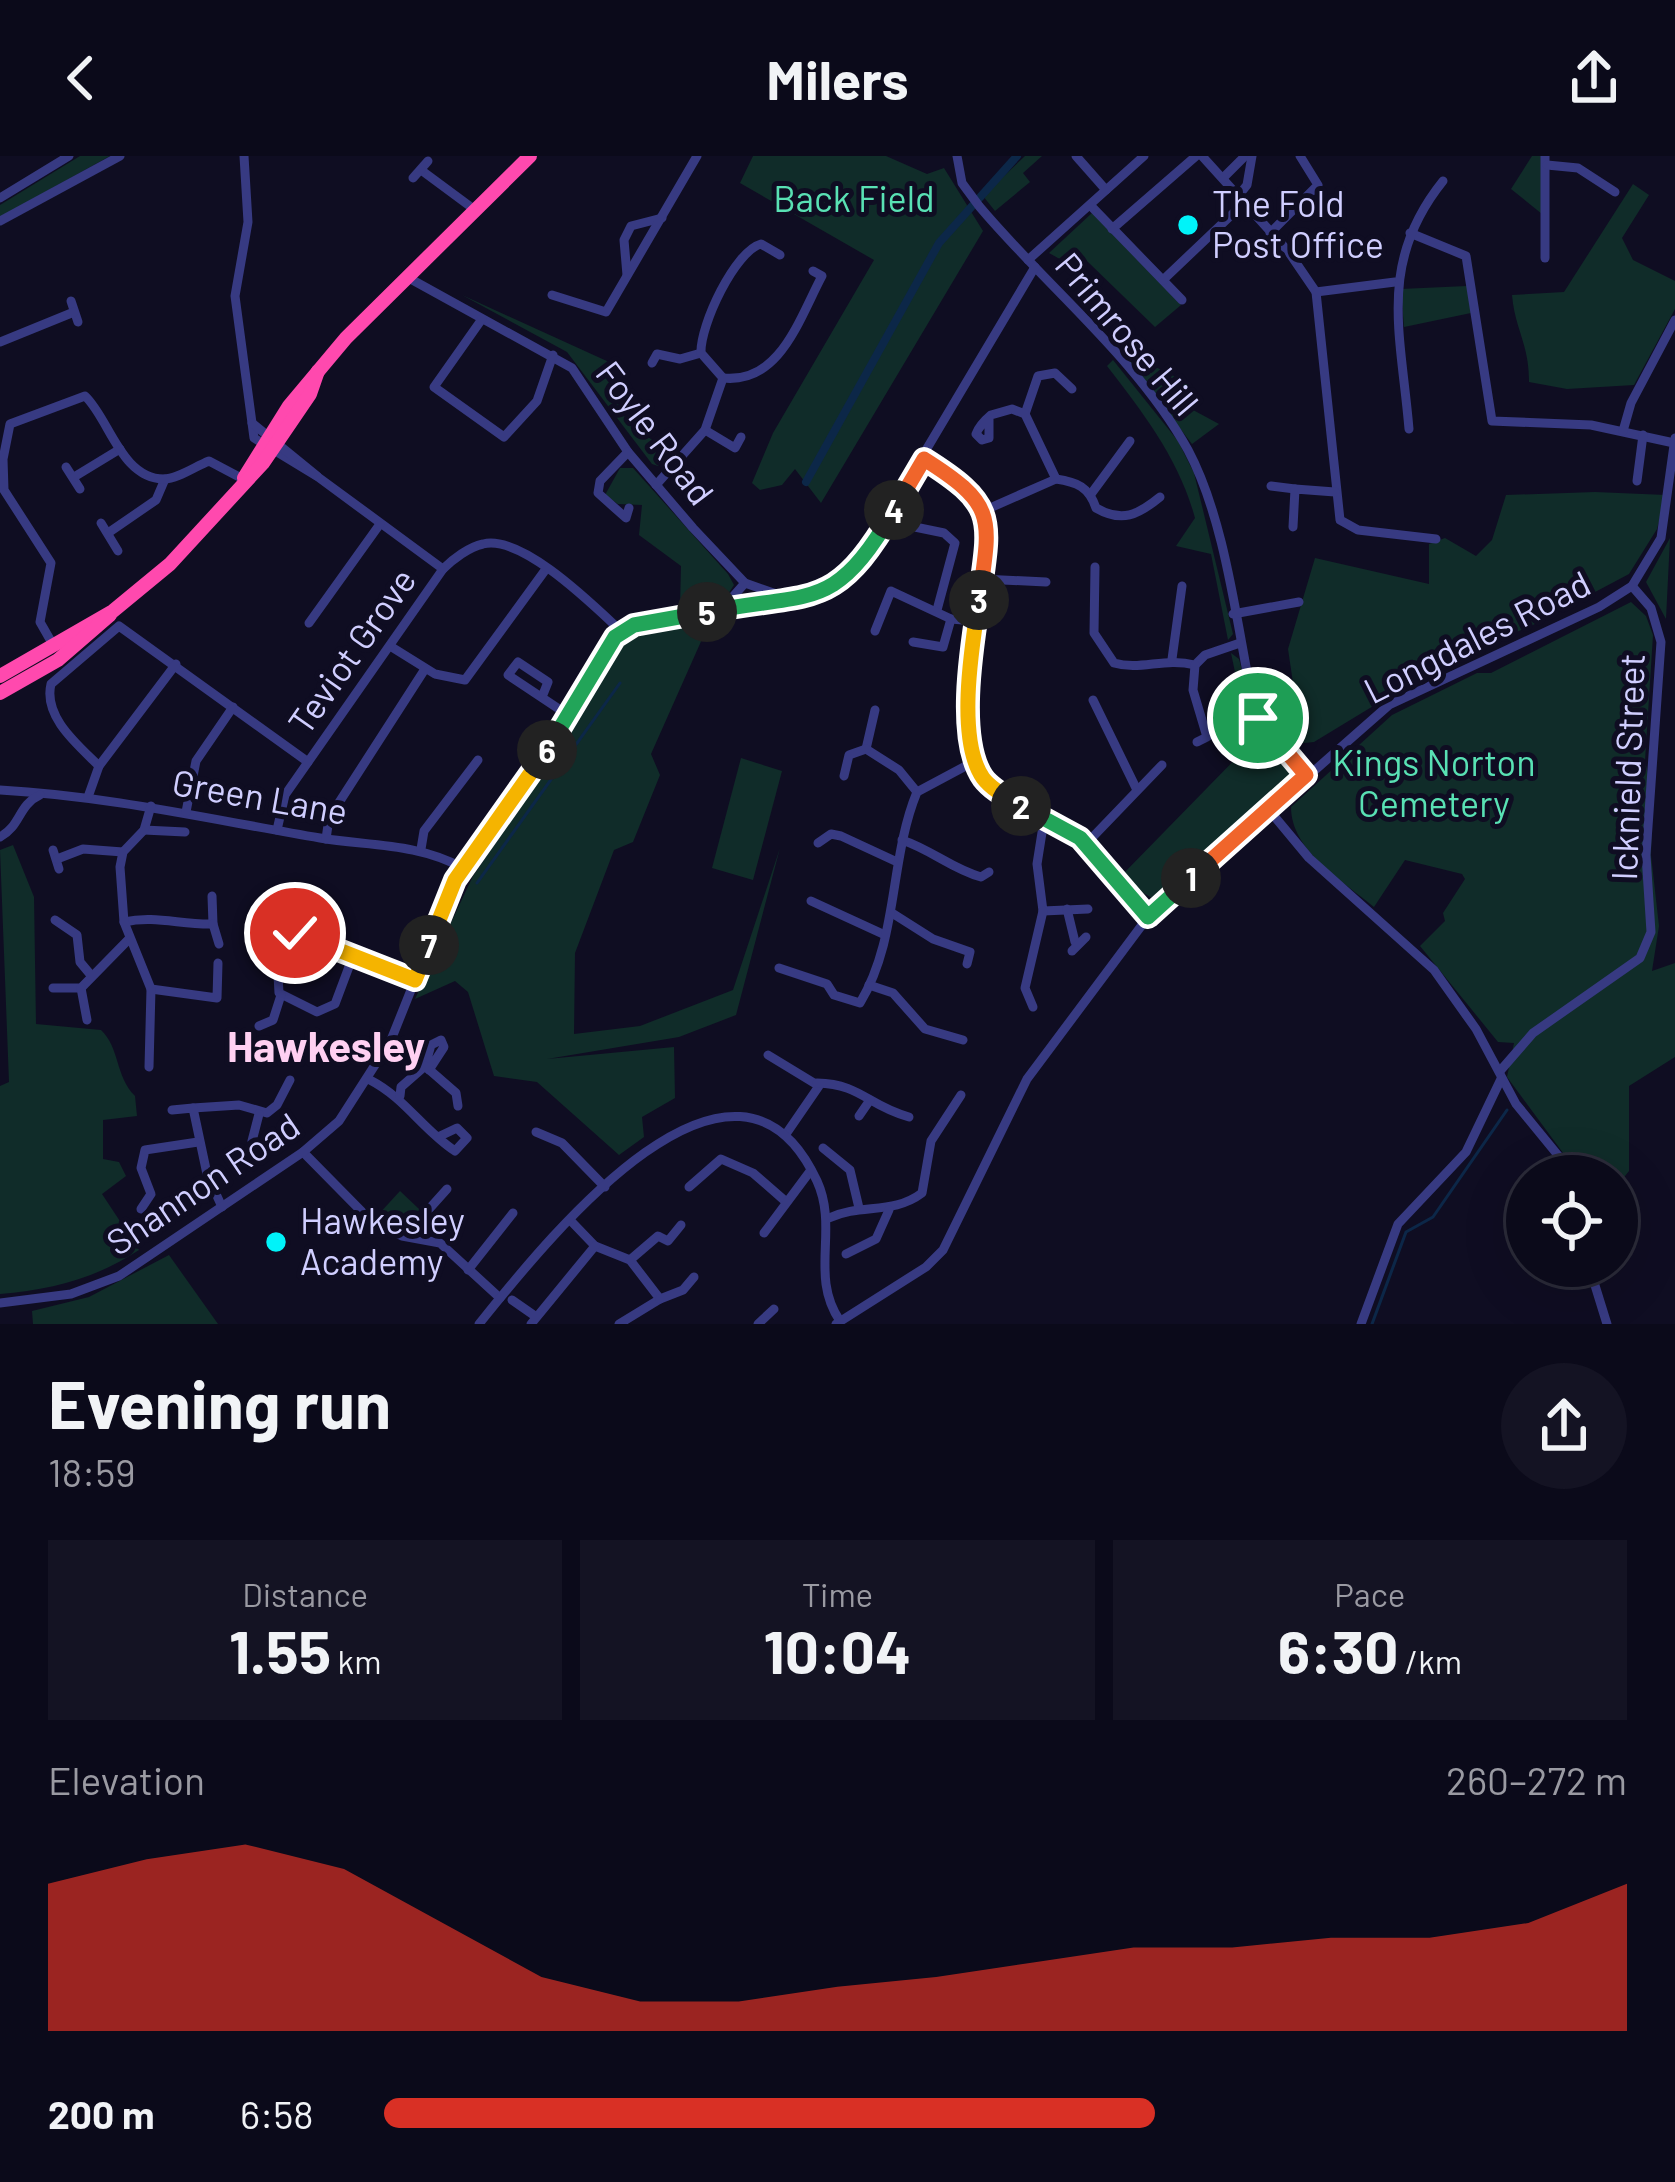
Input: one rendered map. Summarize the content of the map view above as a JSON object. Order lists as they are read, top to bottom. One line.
{"streets":{"street":["Primrose Hill","Foyle Road","Longdales Road","Teviot Grove","Icknield Street","Green Lane","Shannon Road"]},"crossings":[["Primrose Hill","Longdales Road"],["Longdales Road","Icknield Street"],["Teviot Grove","Green Lane"],["Teviot Grove","Shannon Road"],["Green Lane","Shannon Road"]],"districts":["Hawkesley"],"parks":["Back Field","Kings Norton Cemetery"],"places":["The Fold Post Office","Hawkesley Academy"],"page":{"header":"Milers","pins":["4","3","5","6","2","1","7"],"heading":["Evening run","18:59"],"stats":[["Distance","1.55 km"],["Time","10:04"],["Pace","6:30 /km"]],"chart":["Elevation","260–272 m"],"list":[{"name":"200 m","note":"6:58"}]}}
